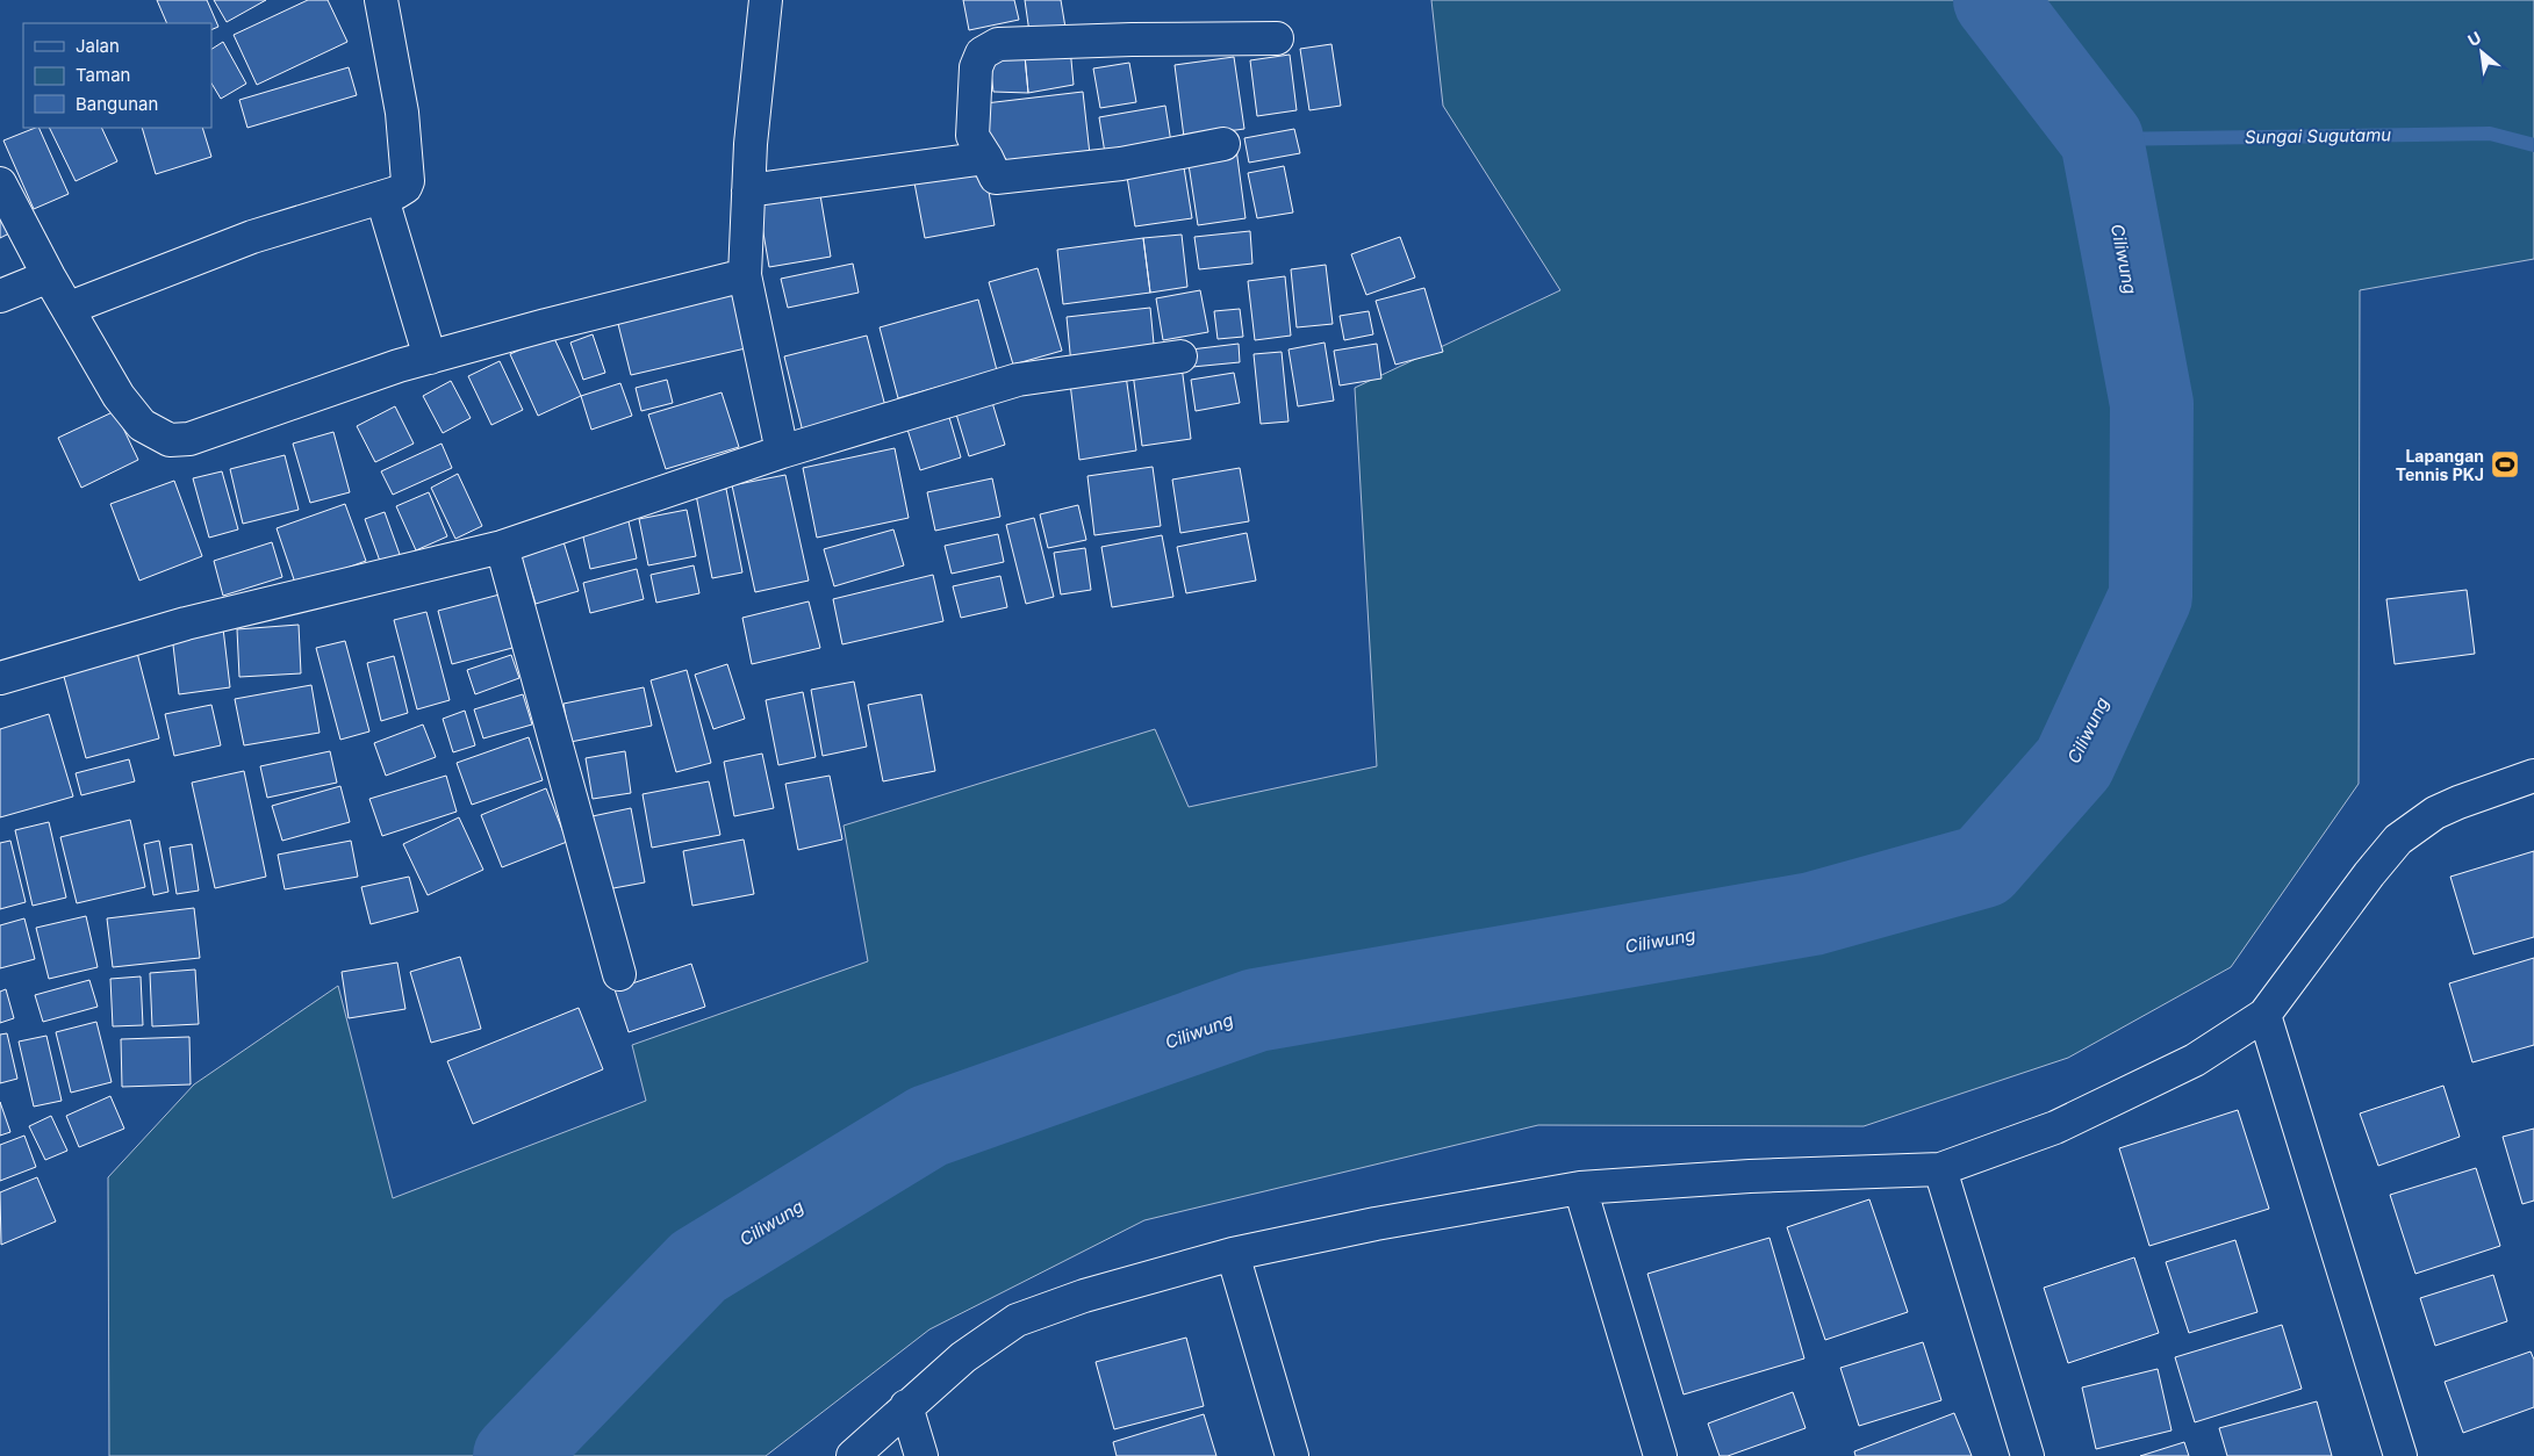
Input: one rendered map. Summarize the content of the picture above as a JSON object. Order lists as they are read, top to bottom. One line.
{"water":["Sungai Sugutamu","Ciliwung"],"places":{"sports":["Lapangan Tennis PKJ"]},"legend":["Jalan","Taman","Bangunan"],"north":"top left"}
